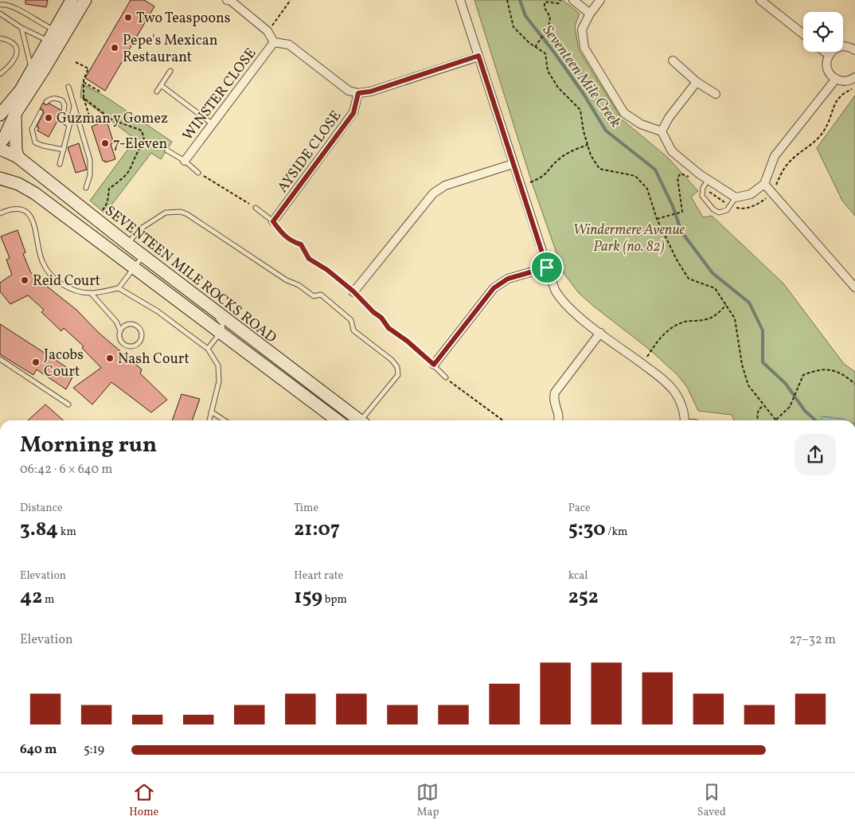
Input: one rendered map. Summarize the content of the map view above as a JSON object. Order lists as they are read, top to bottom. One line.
{"streets":{"main road":["SEVENTEEN MILE ROCKS ROAD"],"street":["WINSTER CLOSE","AYSIDE CLOSE"]},"water":["Seventeen Mile Creek"],"parks":["Windermere Avenue Park (no. 82)"],"places":["Two Teaspoons","Pepe's Mexican Restaurant","Guzman y Gomez","7-Eleven","Reid Court","Nash Court","Jacobs Court"],"page":{"heading":["Morning run","06:42 · 6 × 640 m"],"stats":[["Distance","3.84 km"],["Time","21:07"],["Pace","5:30 /km"],["Elevation","42 m"],["Heart rate","159 bpm"],["kcal","252"]],"chart":["Elevation","27–32 m"],"list":[{"name":"640 m","note":"5:19"}],"tabs":["Home","Map","Saved"]}}
